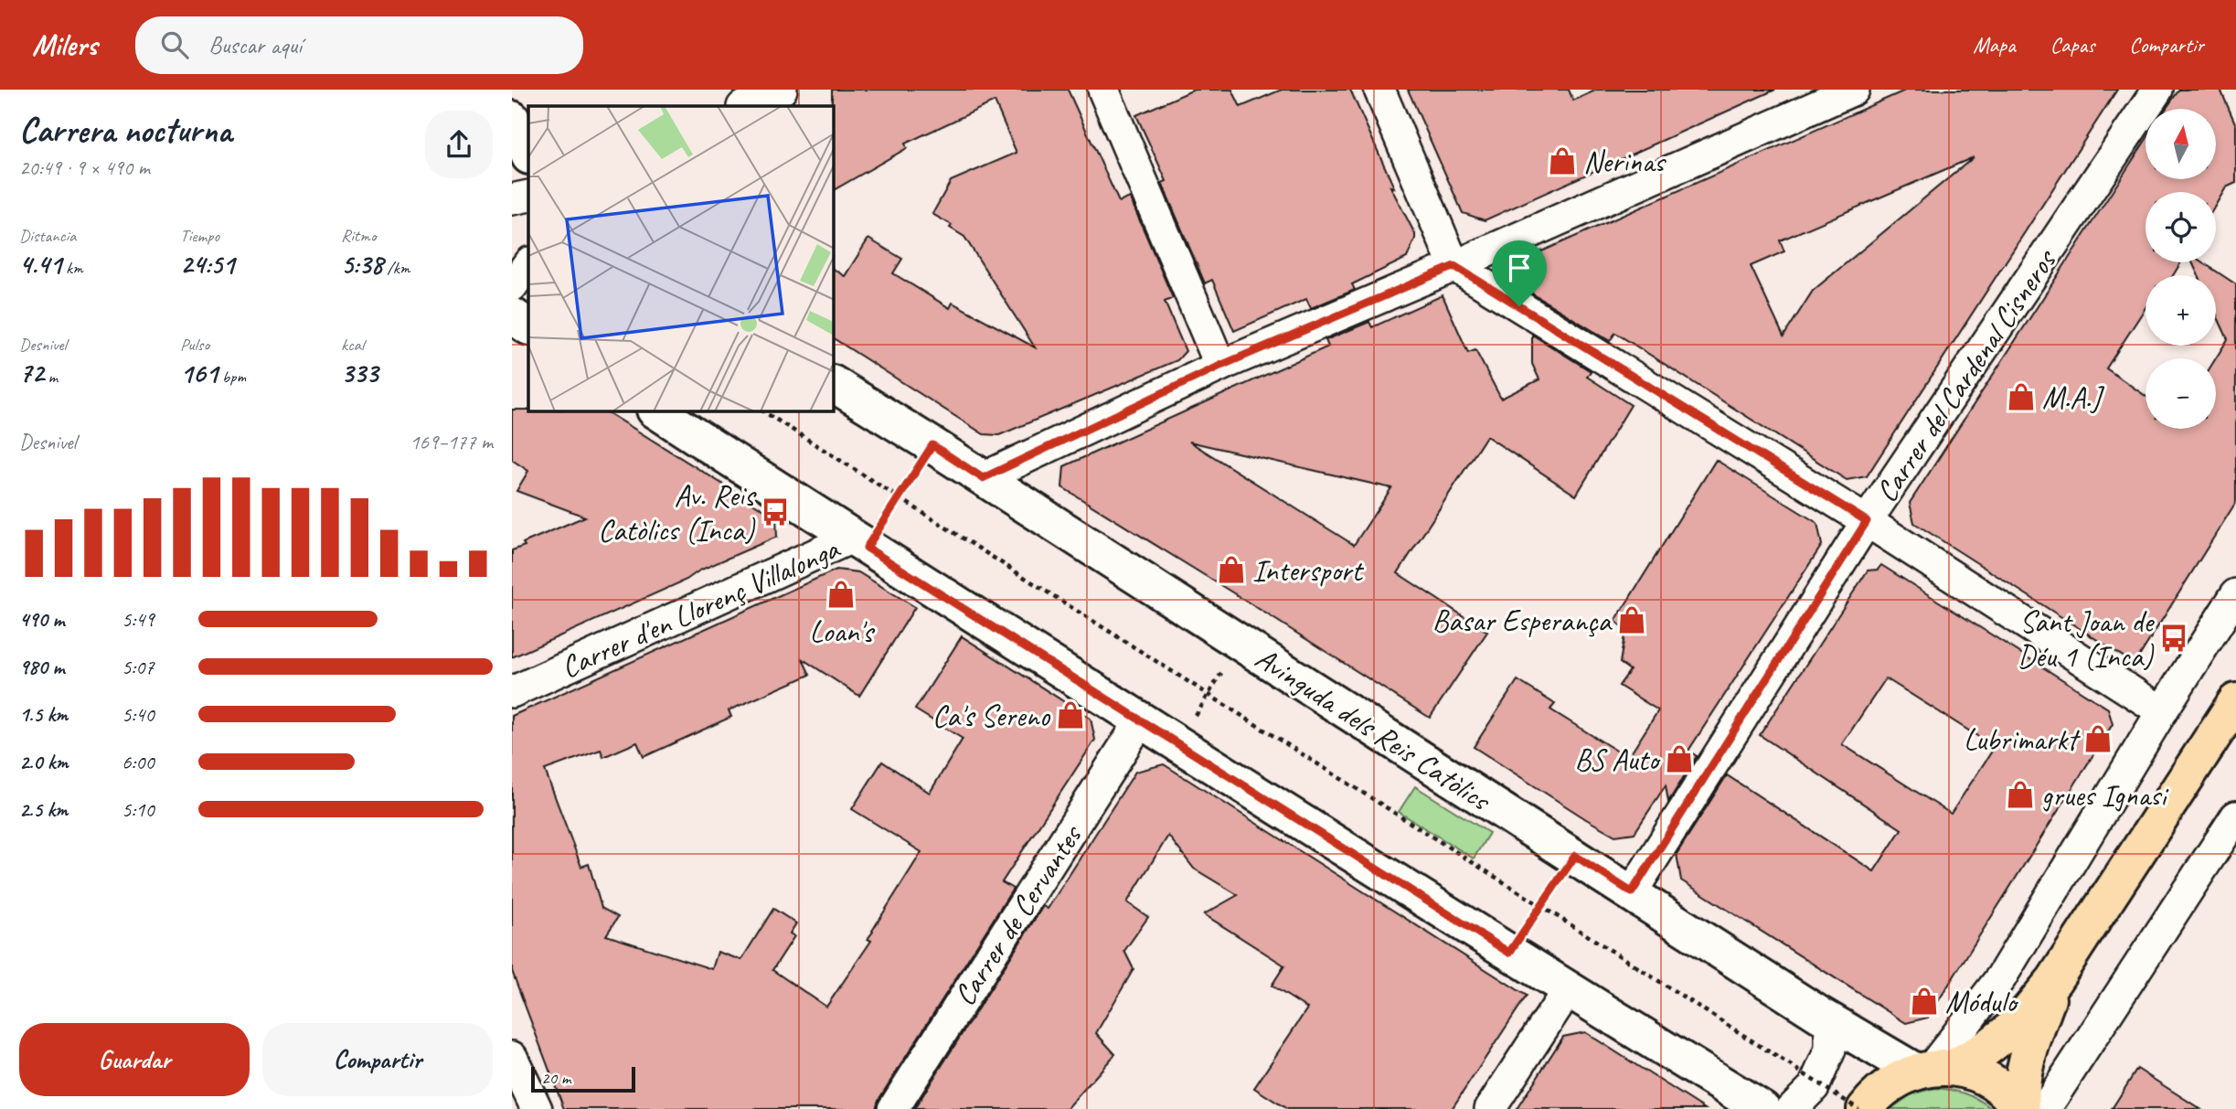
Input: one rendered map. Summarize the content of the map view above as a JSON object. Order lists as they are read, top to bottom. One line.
{"streets":{"main road":["Avinguda dels Reis Catòlics"],"street":["Carrer del Cardenal Cisneros","Carrer d'en Llorenç Villalonga","Carrer de Cervantes"]},"crossings":[["Carrer del Cardenal Cisneros","Avinguda dels Reis Catòlics"]],"places":{"shop":["Nerinas","M.A.J","Intersport","Loan's","Basar Esperança","Ca's Sereno","Lubrimarkt","BS Auto","grues Ignasi","Módulo"],"bus stop":["Av. Reis Catòlics (Inca)","Sant Joan de Déu 1 (Inca)"]},"scale_bar":"20 m","north":"top","page":{"header":"Milers","search":"Buscar aquí","nav":["Mapa","Capas","Compartir"],"heading":["Carrera nocturna","20:49 · 9 × 490 m"],"map_buttons":["+","−"],"stats":[["Distancia","4.41 km"],["Tiempo","24:51"],["Ritmo","5:38 /km"],["Desnivel","72 m"],["Pulso","161 bpm"],["kcal","333"]],"chart":["Desnivel","169–177 m"],"list":[{"name":"490 m","note":"5:49"},{"name":"980 m","note":"5:07"},{"name":"1.5 km","note":"5:40"},{"name":"2.0 km","note":"6:00"},{"name":"2.5 km","note":"5:10"}],"buttons":["Guardar","Compartir"],"scale":"20 m"}}
